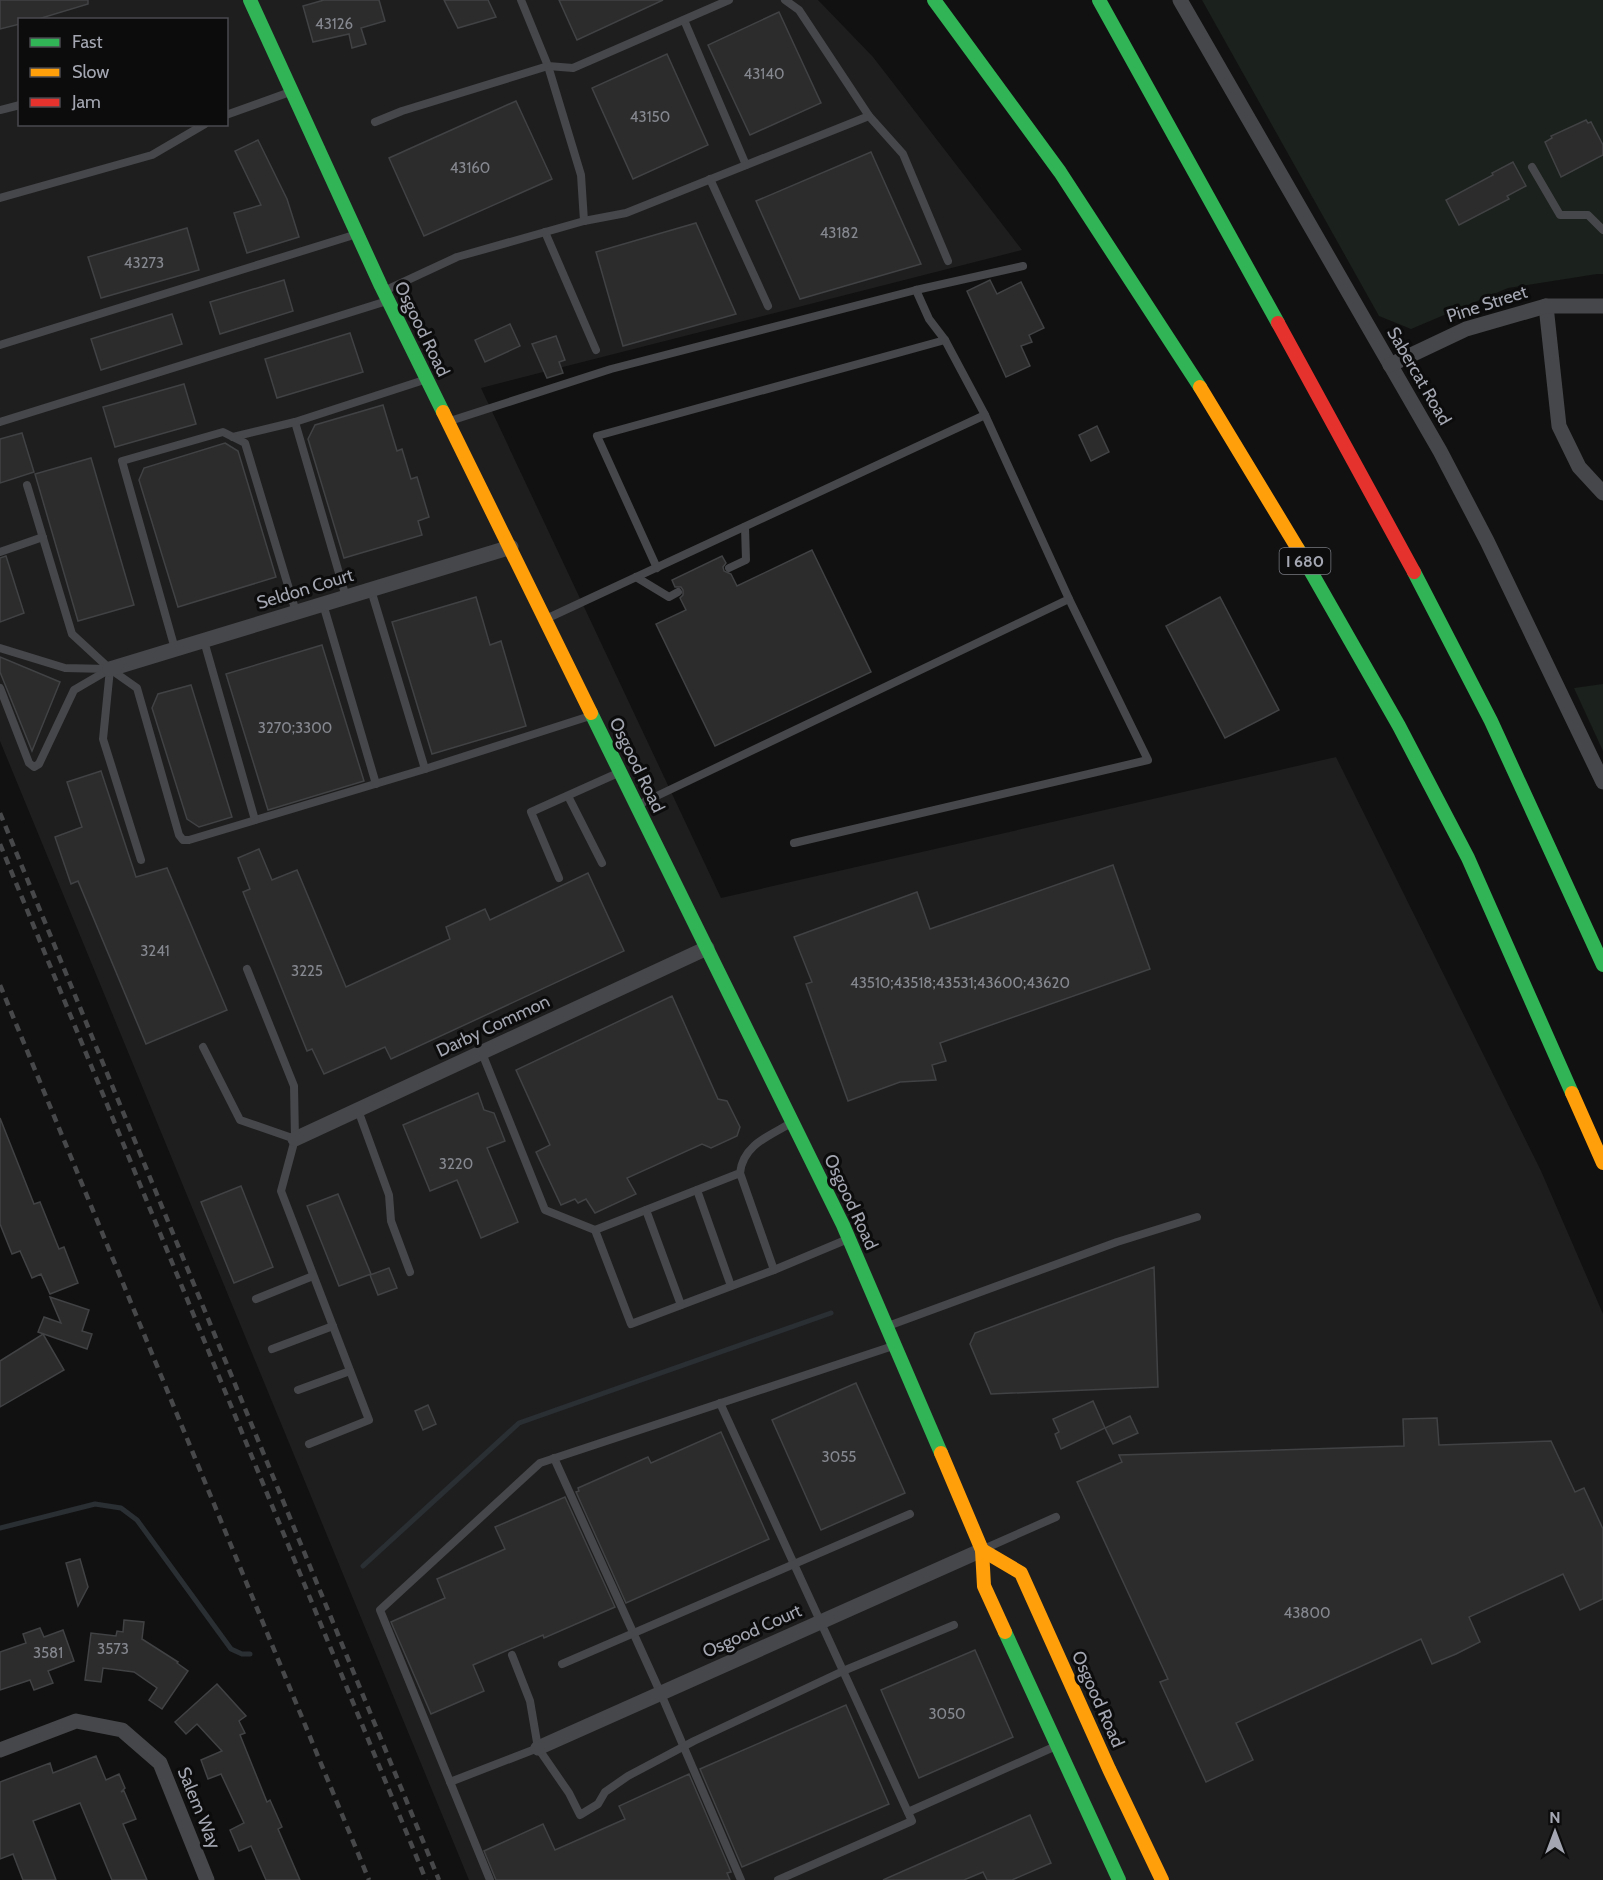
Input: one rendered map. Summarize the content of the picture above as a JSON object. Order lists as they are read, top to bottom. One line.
{"streets":{"main road":["Osgood Road","I 680"],"street":["Pine Street","Sabercat Road","Seldon Court","Darby Common","Osgood Court","Salem Way"]},"crossings":[["Pine Street","Sabercat Road"],["Osgood Road","Seldon Court"],["Osgood Road","Darby Common"],["Osgood Road","Osgood Court"]],"house_numbers":["43126","43140","43150","43160","43182","43273","3270;3300","3241","3225","43510;43518;43531;43600;43620","3220","3055","43800","3573","3581","3050"],"legend":["Fast","Slow","Jam"],"north":"top"}
